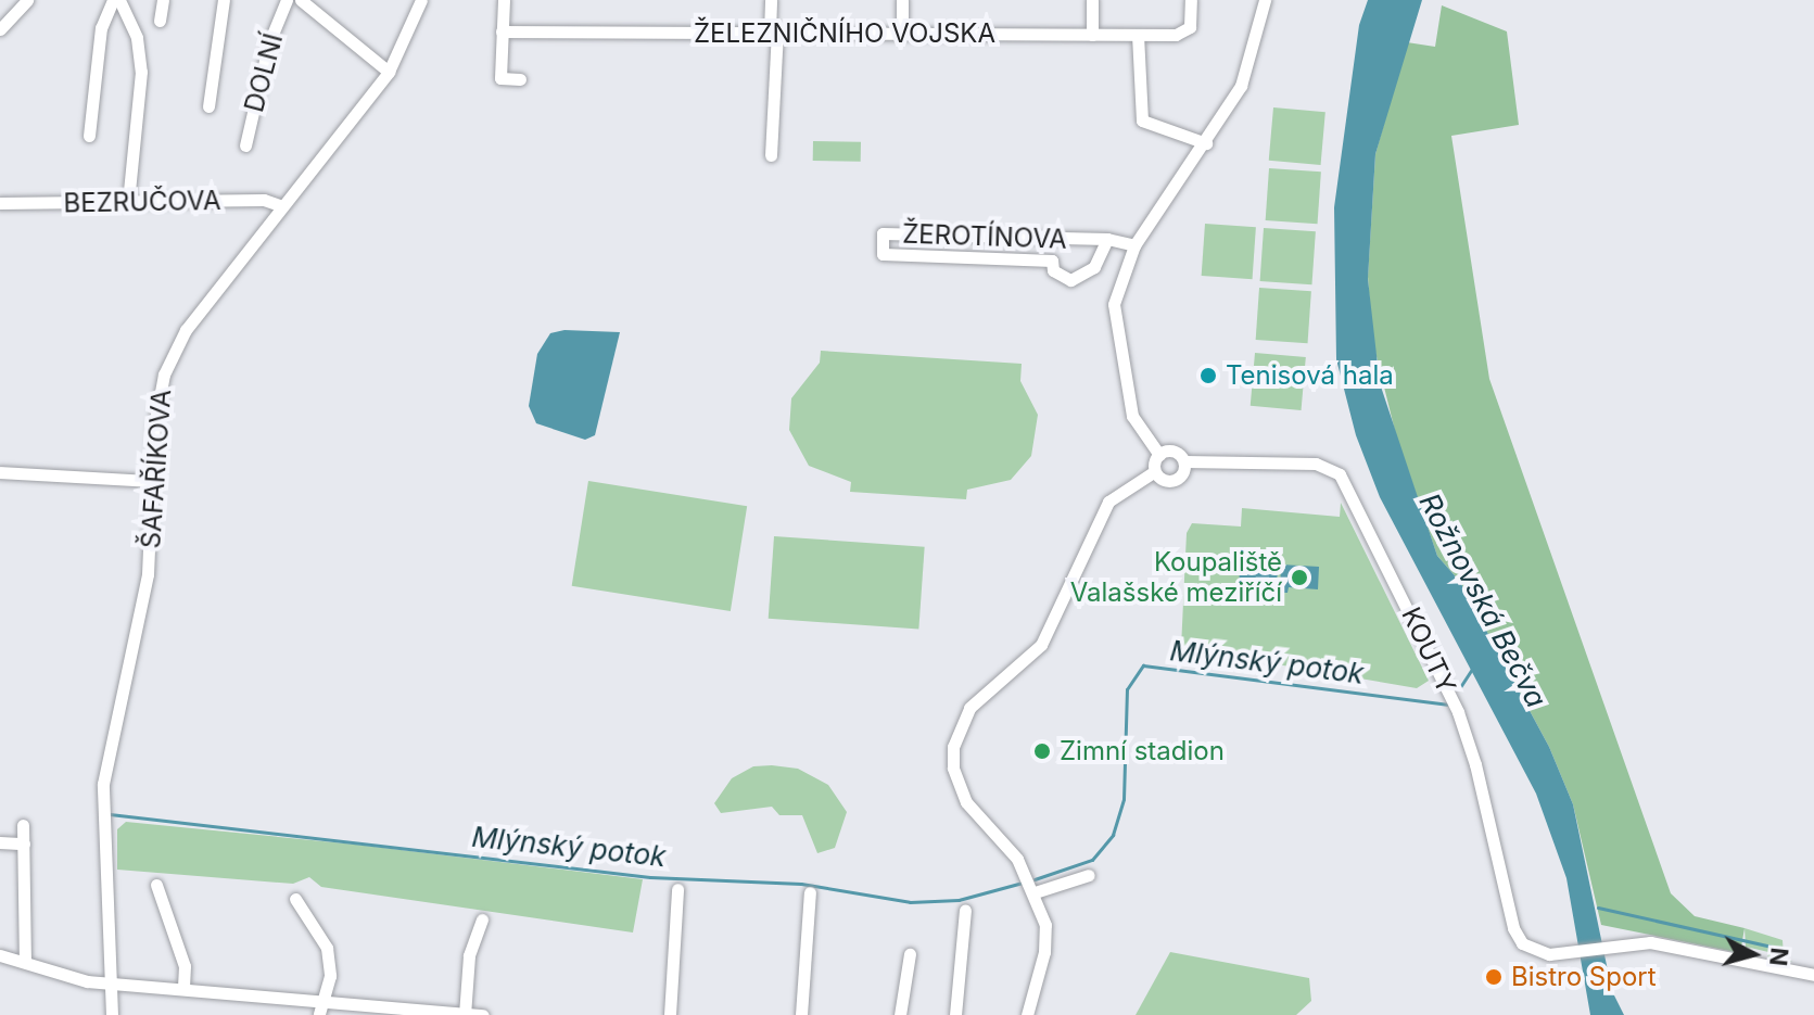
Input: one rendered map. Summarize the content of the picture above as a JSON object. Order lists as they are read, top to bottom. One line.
{"streets":{"street":["ŽELEZNIČNÍHO VOJSKA","DOLNÍ","BEZRUČOVA","ŽEROTÍNOVA","ŠAFAŘÍKOVA","KOUTY"]},"crossings":[["BEZRUČOVA","ŠAFAŘÍKOVA"]],"water":["Rožnovská Bečva","Mlýnský potok"],"places":["Tenisová hala","Koupaliště Valašské meziříčí","Zimní stadion","Bistro Sport"],"north":"right"}
